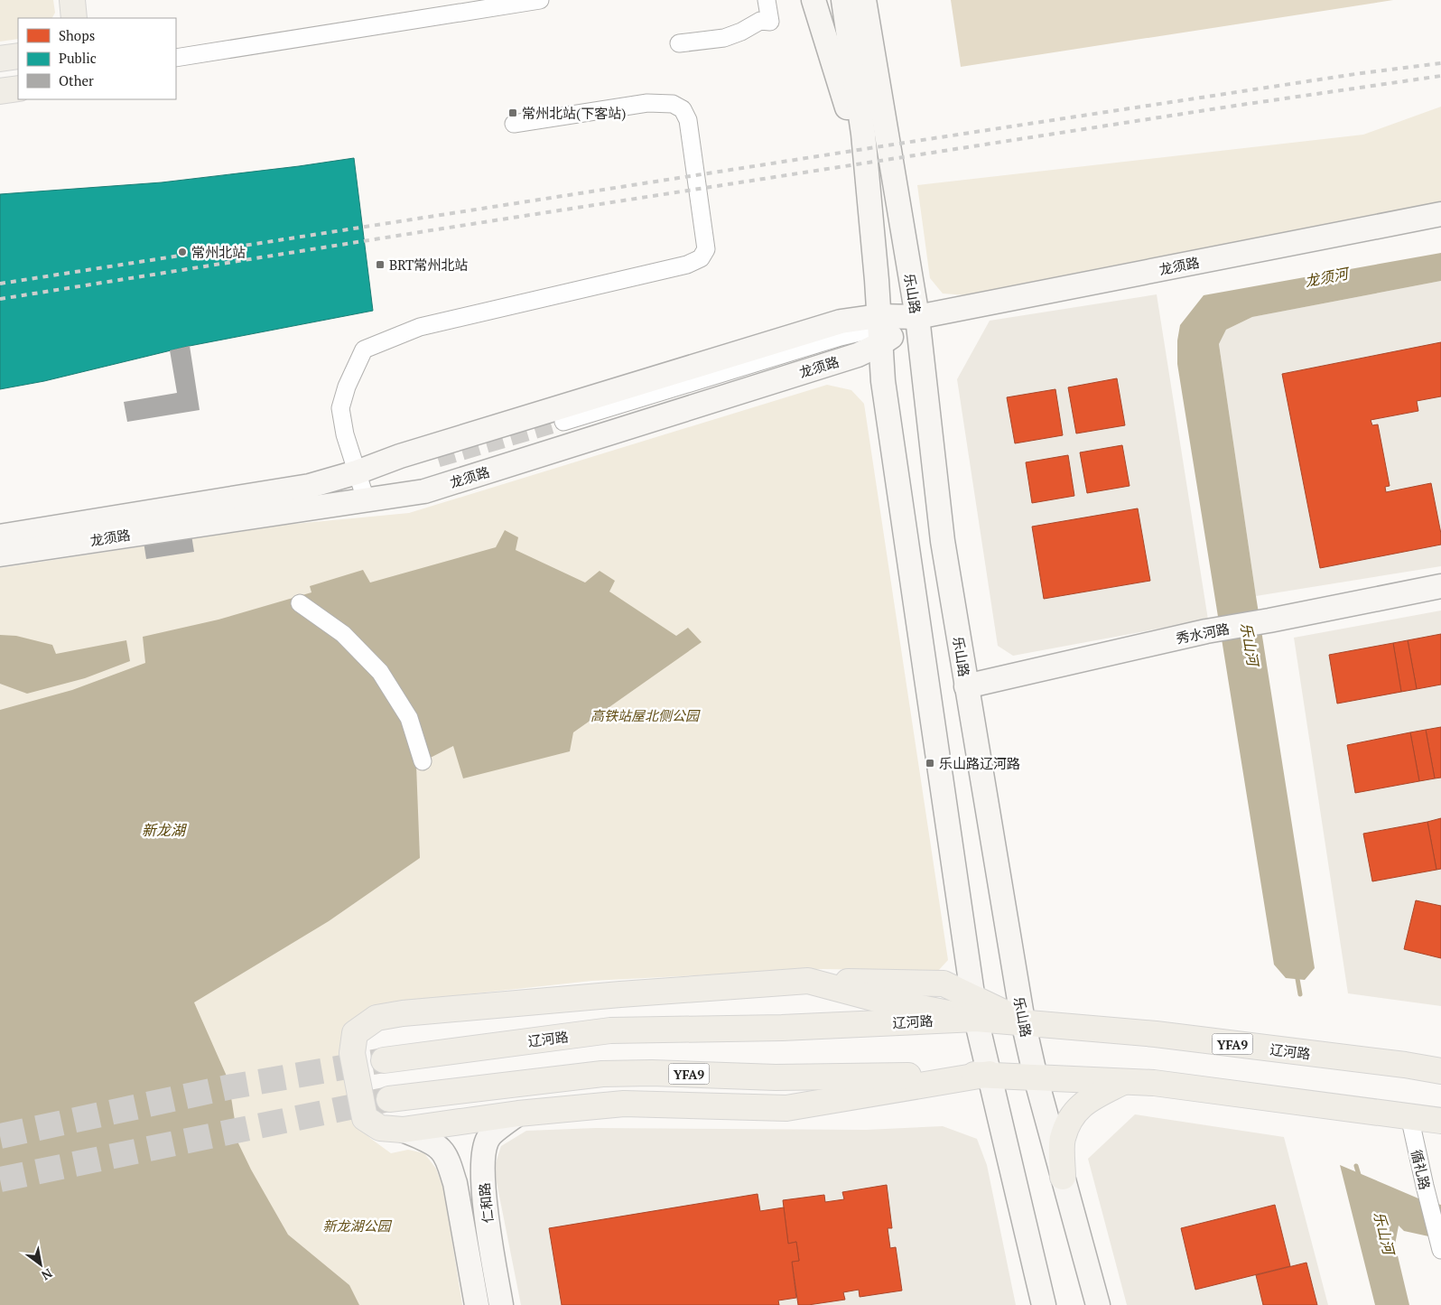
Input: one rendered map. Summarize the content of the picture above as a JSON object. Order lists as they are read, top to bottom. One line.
{"streets":{"main road":["辽河路","YFA9"],"street":["龙须路","乐山路","秀水河路","循礼路","仁和路"]},"crossings":[["龙须路","乐山路"],["乐山路","秀水河路"],["乐山路","辽河路"],["乐山路","YFA9"],["YFA9","循礼路"]],"water":["龙须河","乐山河","新龙湖"],"parks":["高铁站屋北侧公园","新龙湖公园"],"places":{"transit":["常州北站(下客站)","BRT常州北站","乐山路辽河路"],"other":["常州北站"]},"legend":["Shops","Public","Other"],"north":"bottom right"}
